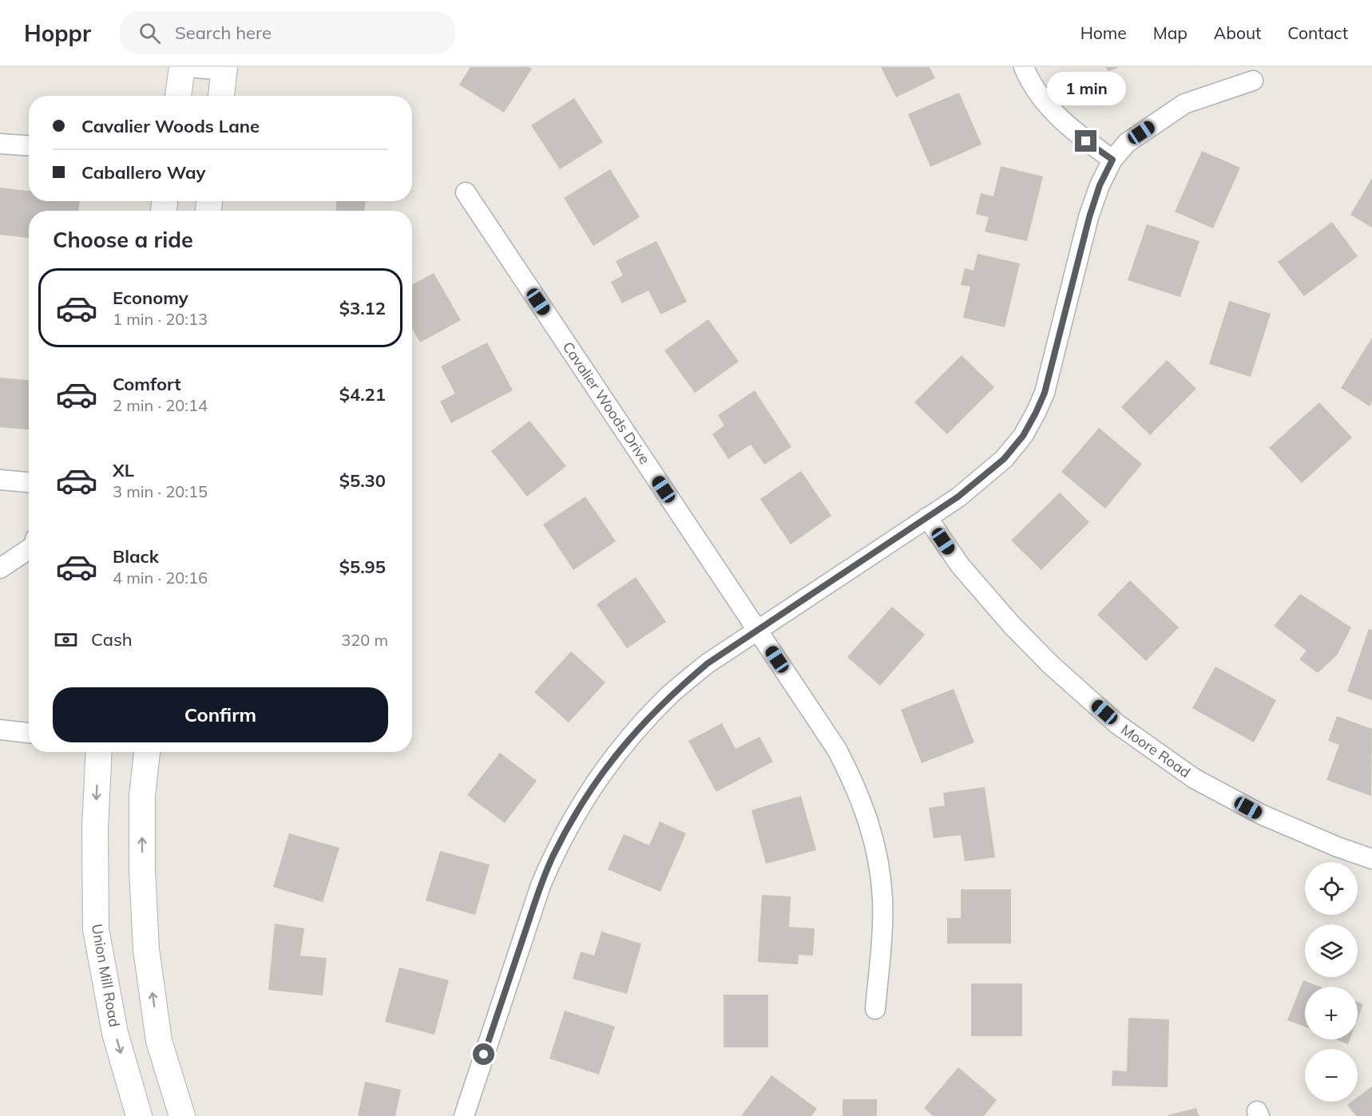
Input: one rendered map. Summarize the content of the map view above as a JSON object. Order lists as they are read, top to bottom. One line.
{"streets":{"street":["Cavalier Woods Drive","Moore Road","Union Mill Road"]},"page":{"header":"Hoppr","search":"Search here","nav":["Home","Map","About","Contact"],"bubble":"1 min","banner":["Cavalier Woods Lane","Caballero Way"],"heading":"Choose a ride","list":[{"name":"Economy","note":"1 min · 20:13","value":"$3.12"},{"name":"Comfort","note":"2 min · 20:14","value":"$4.21"},{"name":"XL","note":"3 min · 20:15","value":"$5.30"},{"name":"Black","note":"4 min · 20:16","value":"$5.95"}],"pay":["Cash","320 m"],"buttons":"Confirm","map_buttons":["+","−"]}}
